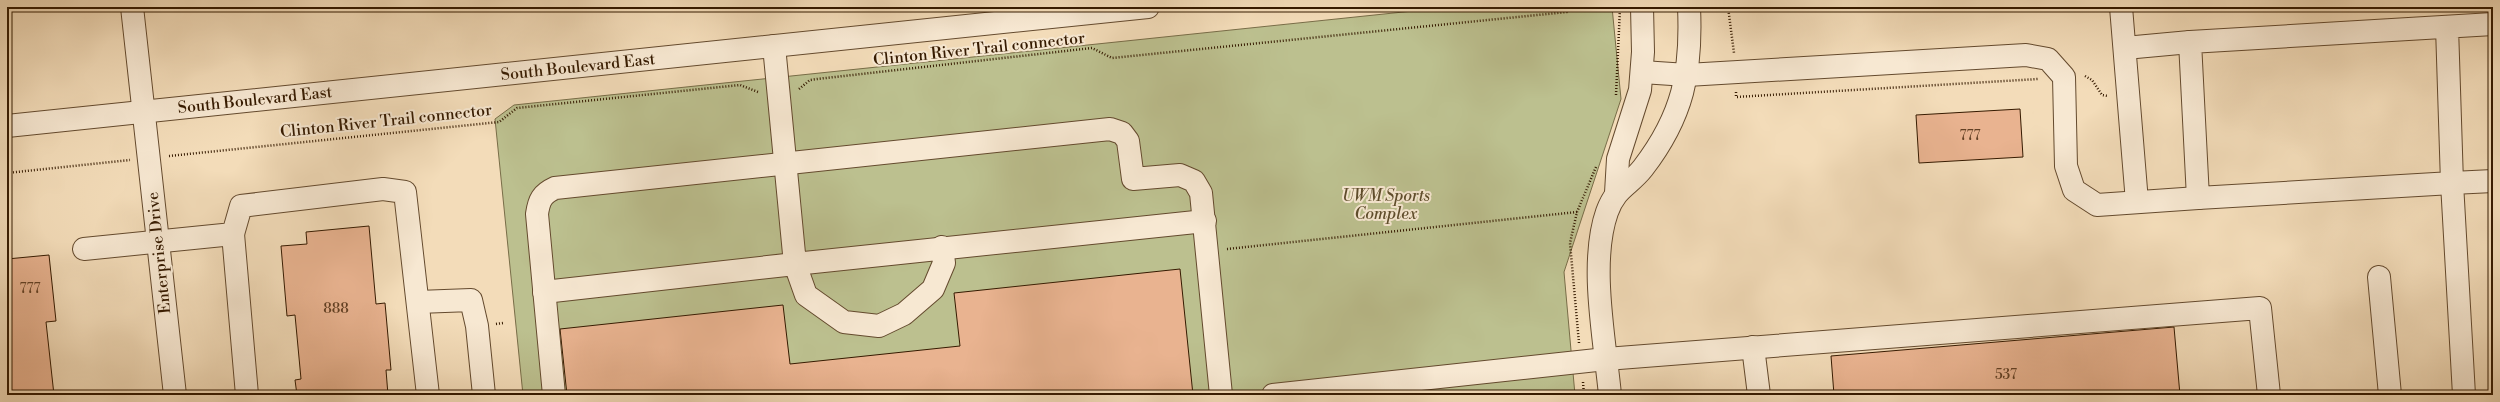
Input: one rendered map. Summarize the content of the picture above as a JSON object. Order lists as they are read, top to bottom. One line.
{"streets":{"street":["South Boulevard East","Enterprise Drive"],"path":["Clinton River Trail connector"]},"crossings":[["South Boulevard East","Enterprise Drive"]],"parks":["UWM Sports Complex"],"house_numbers":["777","777","888","537"]}
